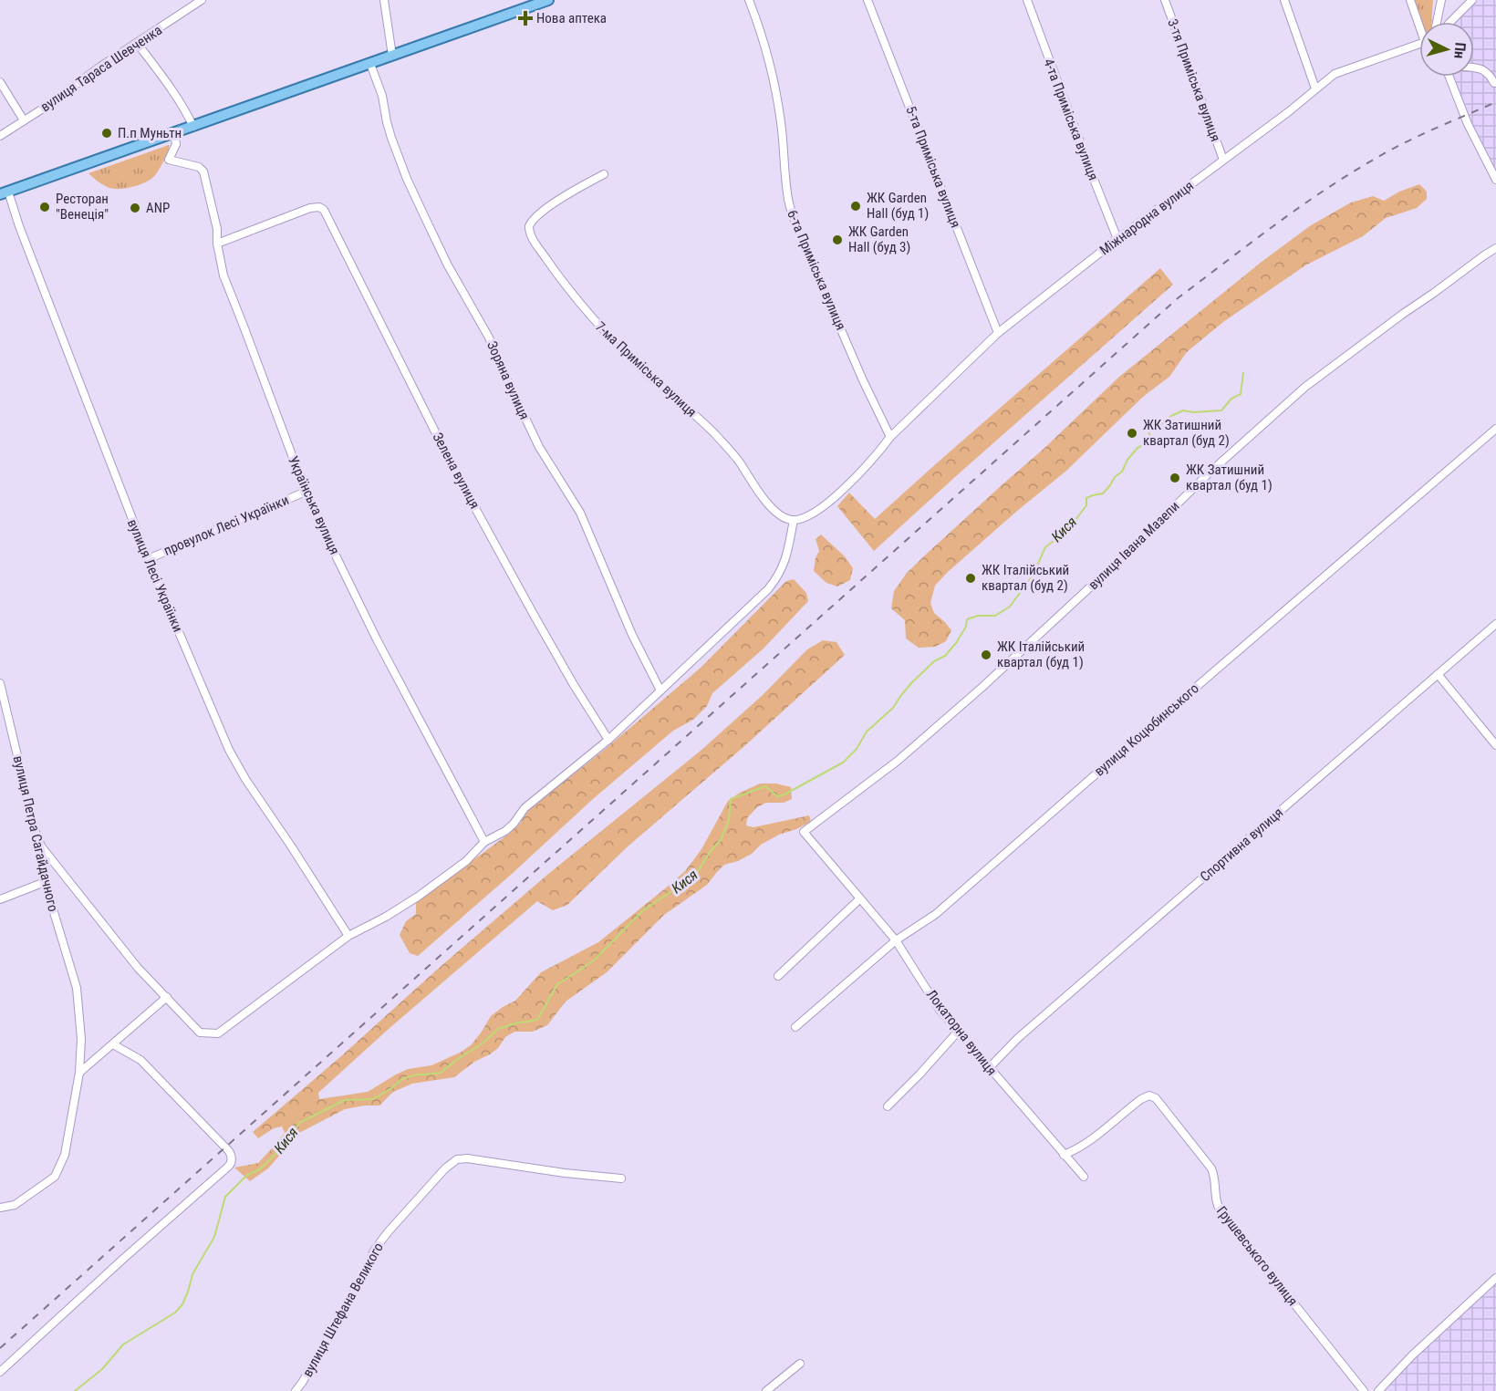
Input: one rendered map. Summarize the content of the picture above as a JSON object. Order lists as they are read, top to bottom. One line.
{"streets":{"street":["вулиця Тараса Шевченка","3-тя Приміська вулиця","4-та Приміська вулиця","5-та Приміська вулиця","Міжнародна вулиця","6-та Приміська вулиця","7-ма Приміська вулиця","Зоряна вулиця","Зелена вулиця","Українська вулиця","провулок Лесі Українки","вулиця Івана Мазепи","вулиця Лесі Українки","вулиця Коцюбинського","вулиця Петра Сагайдачного","Спортивна вулиця","Локаторна вулиця","Грушевського вулиця","вулиця Штефана Великого"]},"crossings":[["3-тя Приміська вулиця","Міжнародна вулиця"],["4-та Приміська вулиця","Міжнародна вулиця"],["5-та Приміська вулиця","Міжнародна вулиця"],["Міжнародна вулиця","6-та Приміська вулиця"],["Міжнародна вулиця","7-ма Приміська вулиця"],["Зелена вулиця","Українська вулиця"],["Українська вулиця","провулок Лесі Українки"],["провулок Лесі Українки","вулиця Лесі Українки"],["вулиця Івана Мазепи","Локаторна вулиця"],["вулиця Коцюбинського","Локаторна вулиця"],["Спортивна вулиця","Локаторна вулиця"],["Локаторна вулиця","Грушевського вулиця"]],"water":["Кися"],"places":{"health":["Нова аптека"],"other":["П.п Муньтн","ЖК Garden Hall (буд 1)","Ресторан \"Венеція\"","ANP","ЖК Garden Hall (буд 3)","ЖК Затишний квартал (буд 2)","ЖК Затишний квартал (буд 1)","ЖК Італійський квартал (буд 2)","ЖК Італійський квартал (буд 1)"]},"north":"right"}
